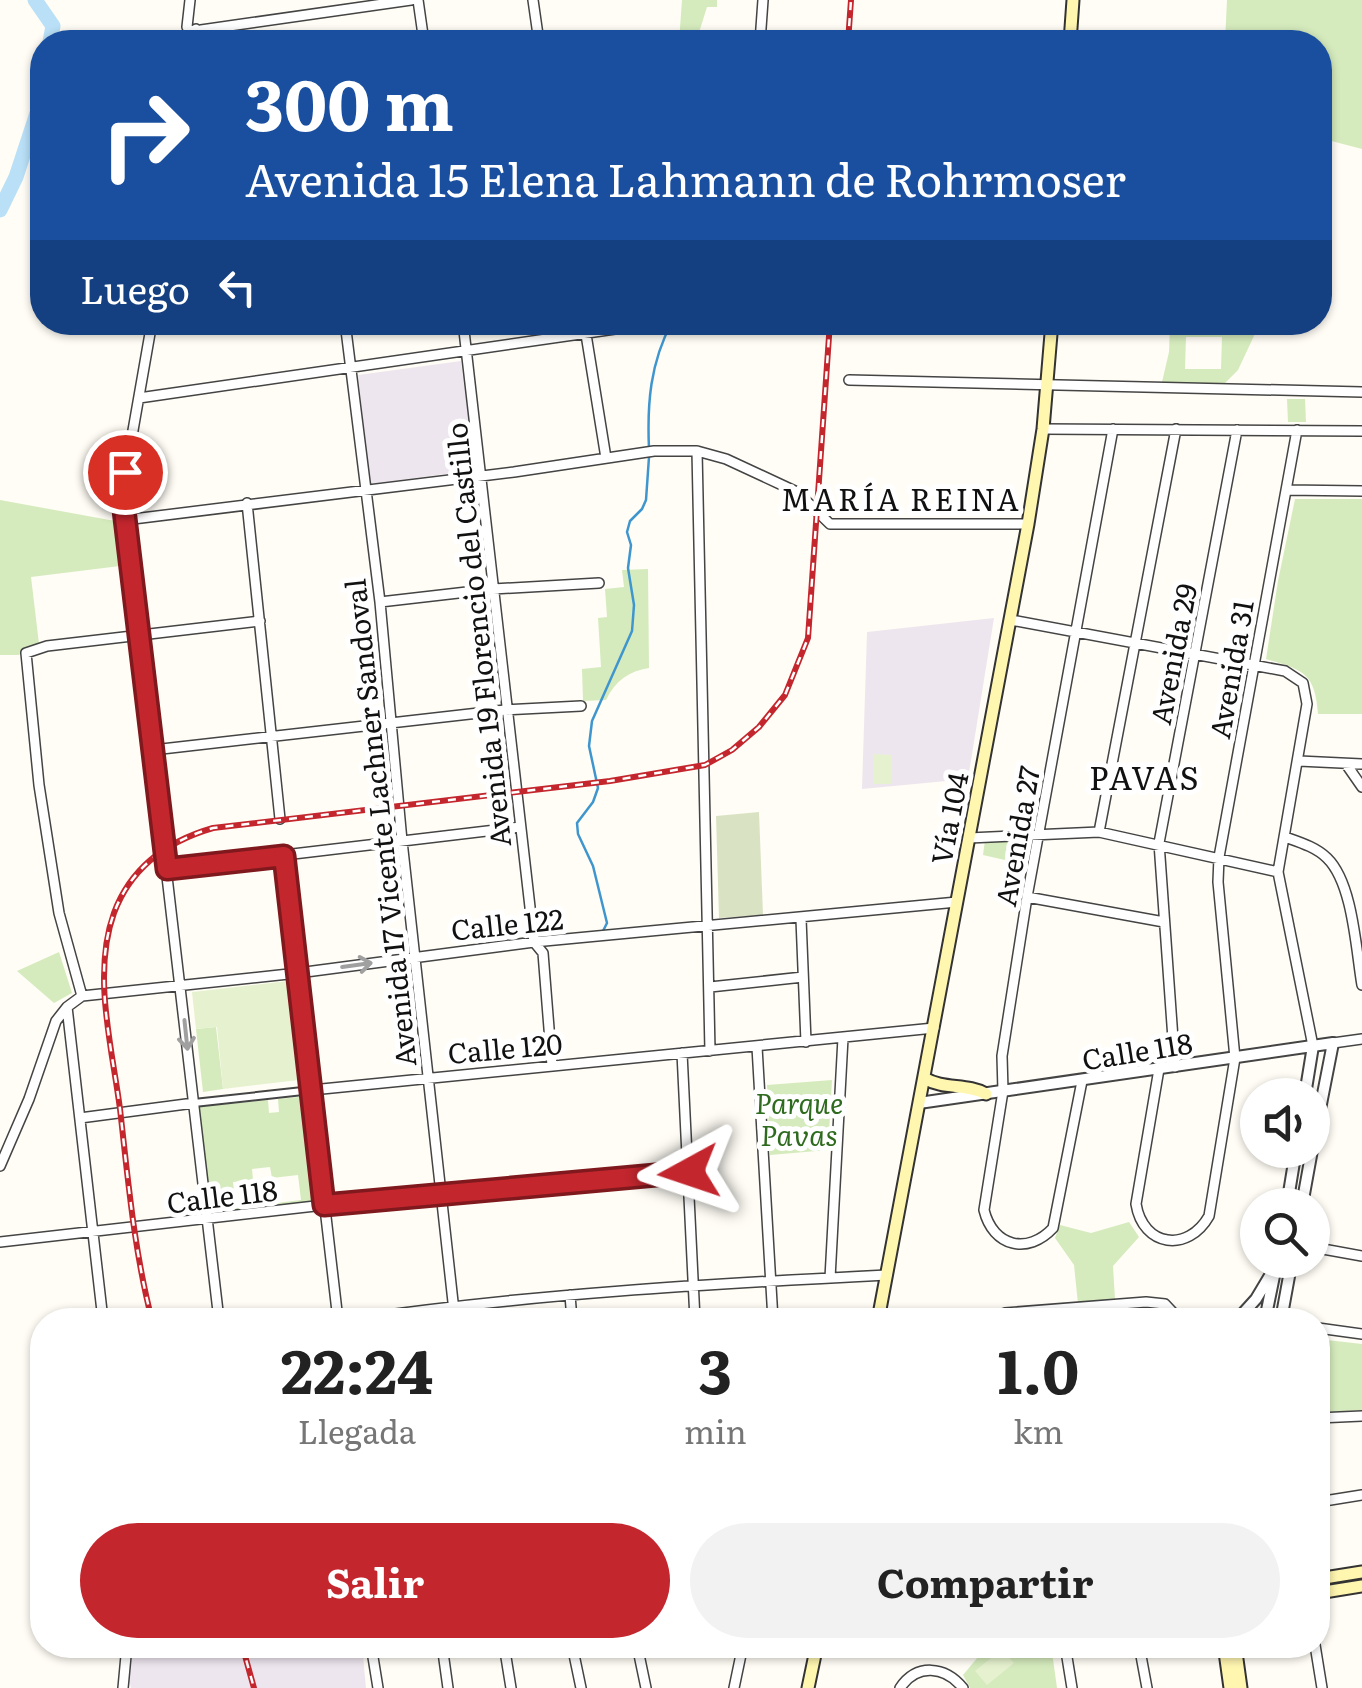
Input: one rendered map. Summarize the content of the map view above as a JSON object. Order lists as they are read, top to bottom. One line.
{"streets":{"main road":["Vía 104"],"street":["Avenida 19 Florencio del Castillo","Avenida 29","Avenida 31","Avenida 17 Vicente Lachner Sandoval","Avenida 27","Calle 122","Calle 120","Calle 118"]},"crossings":[["Avenida 19 Florencio del Castillo","Calle 122"],["Avenida 19 Florencio del Castillo","Calle 120"],["Avenida 29","Calle 118"],["Avenida 31","Calle 118"],["Vía 104","Calle 122"],["Vía 104","Calle 120"],["Vía 104","Calle 118"],["Avenida 17 Vicente Lachner Sandoval","Calle 122"],["Avenida 17 Vicente Lachner Sandoval","Calle 120"],["Avenida 17 Vicente Lachner Sandoval","Calle 118"],["Avenida 27","Calle 118"]],"districts":["MARÍA REINA","PAVAS"],"parks":["Parque Pavas"],"page":{"turn":["300 m","Avenida 15 Elena Lahmann de Rohrmoser"],"then":"Luego","eta":["22:24","Llegada","3","min","1.0","km"],"buttons":["Salir","Compartir"]}}
